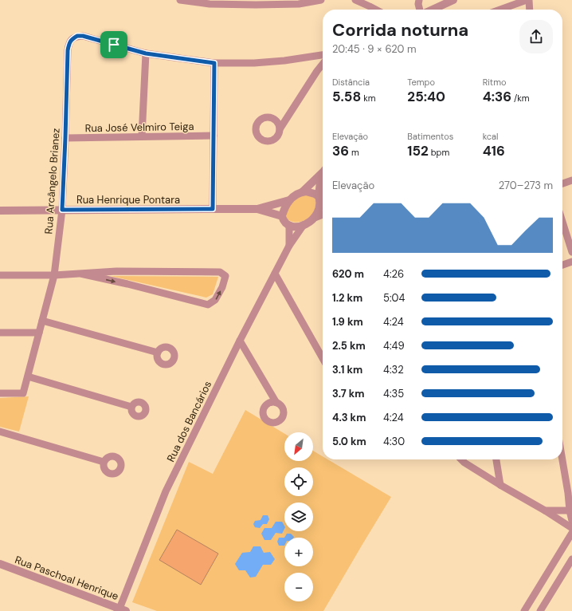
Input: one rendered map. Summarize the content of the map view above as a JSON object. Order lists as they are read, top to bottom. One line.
{"streets":{"street":["Rua José Velmiro Teiga","Rua Arcângelo Brianez","Rua Henrique Pontara","Rua dos Bancários","Rua Paschoal Henrique"]},"crossings":[["Rua José Velmiro Teiga","Rua Arcângelo Brianez"],["Rua Arcângelo Brianez","Rua Henrique Pontara"],["Rua Henrique Pontara","Rua dos Bancários"],["Rua dos Bancários","Rua Paschoal Henrique"]],"north":"bottom left","page":{"heading":["Corrida noturna","20:45 · 9 × 620 m"],"stats":[["Distância","5.58 km"],["Tempo","25:40"],["Ritmo","4:36 /km"],["Elevação","36 m"],["Batimentos","152 bpm"],["kcal","416"]],"chart":["Elevação","270–273 m"],"list":[{"name":"620 m","note":"4:26"},{"name":"1.2 km","note":"5:04"},{"name":"1.9 km","note":"4:24"},{"name":"2.5 km","note":"4:49"},{"name":"3.1 km","note":"4:32"},{"name":"3.7 km","note":"4:35"},{"name":"4.3 km","note":"4:24"},{"name":"5.0 km","note":"4:30"}],"map_buttons":["+","−"]}}
